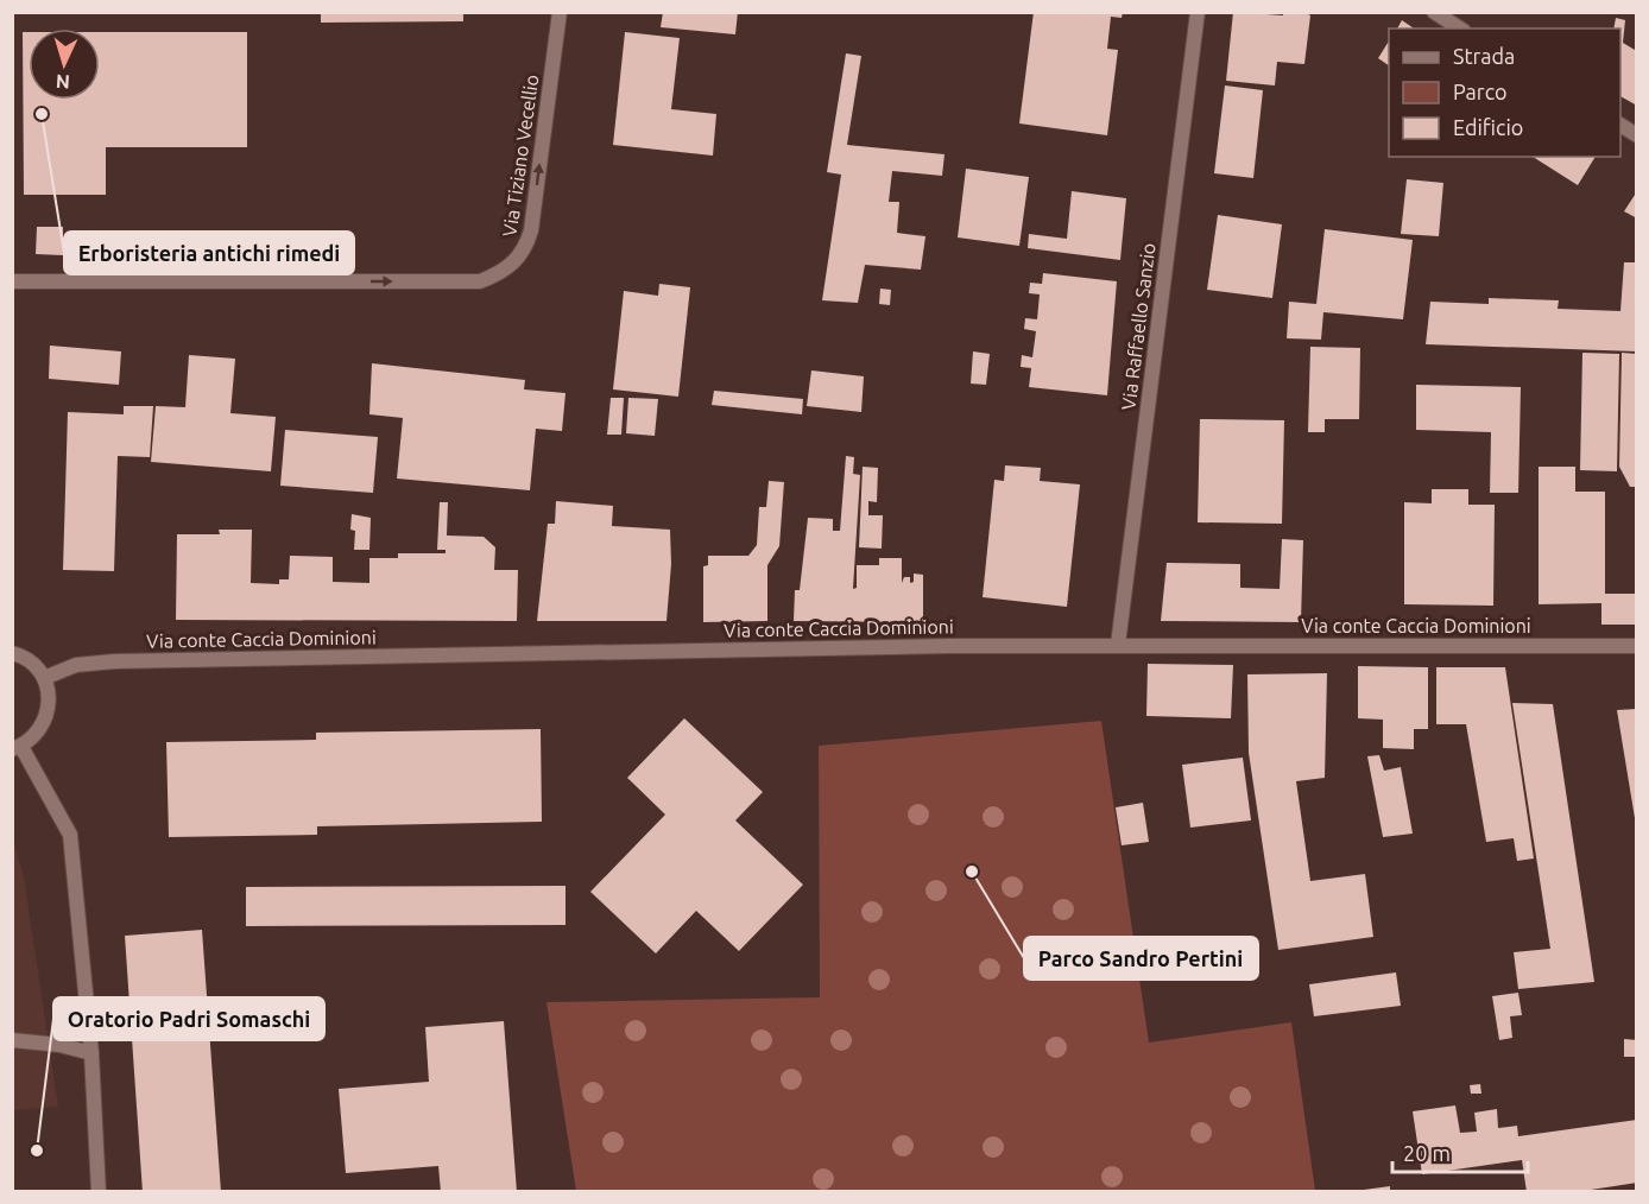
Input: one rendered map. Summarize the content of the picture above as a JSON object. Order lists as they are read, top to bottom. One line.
{"streets":{"street":["Via Tiziano Vecellio","Via Raffaello Sanzio","Via conte Caccia Dominioni"]},"crossings":[["Via Raffaello Sanzio","Via conte Caccia Dominioni"]],"places":["Erboristeria antichi rimedi","Parco Sandro Pertini","Oratorio Padri Somaschi"],"legend":["Strada","Parco","Edificio"],"scale_bar":"20 m","north":"bottom"}
